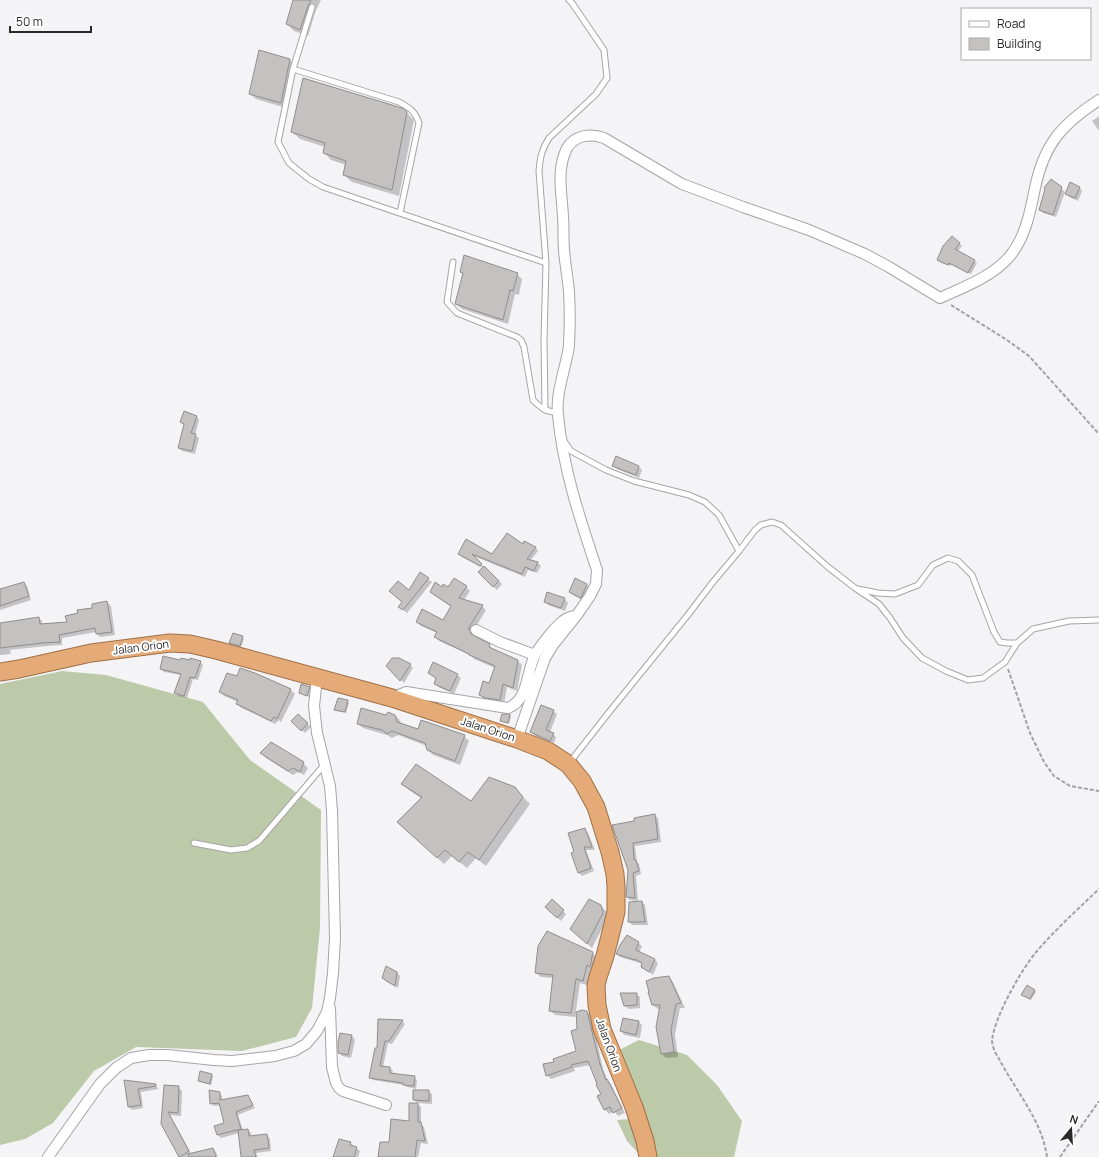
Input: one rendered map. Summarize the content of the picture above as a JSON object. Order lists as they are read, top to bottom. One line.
{"streets":{"highway":["Jalan Orion"]},"legend":["Road","Building"],"scale_bar":"50 m","north":"top"}
